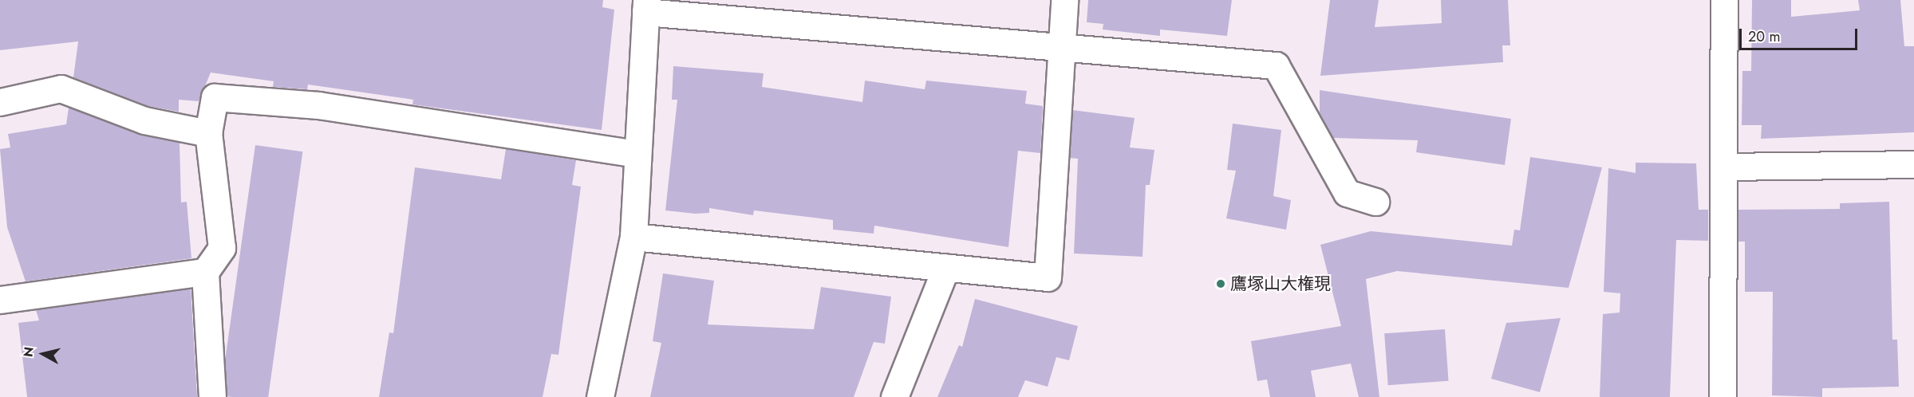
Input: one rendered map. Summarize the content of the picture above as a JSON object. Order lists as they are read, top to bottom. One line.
{"places":["鷹塚山大権現"],"scale_bar":"20 m","north":"left"}
